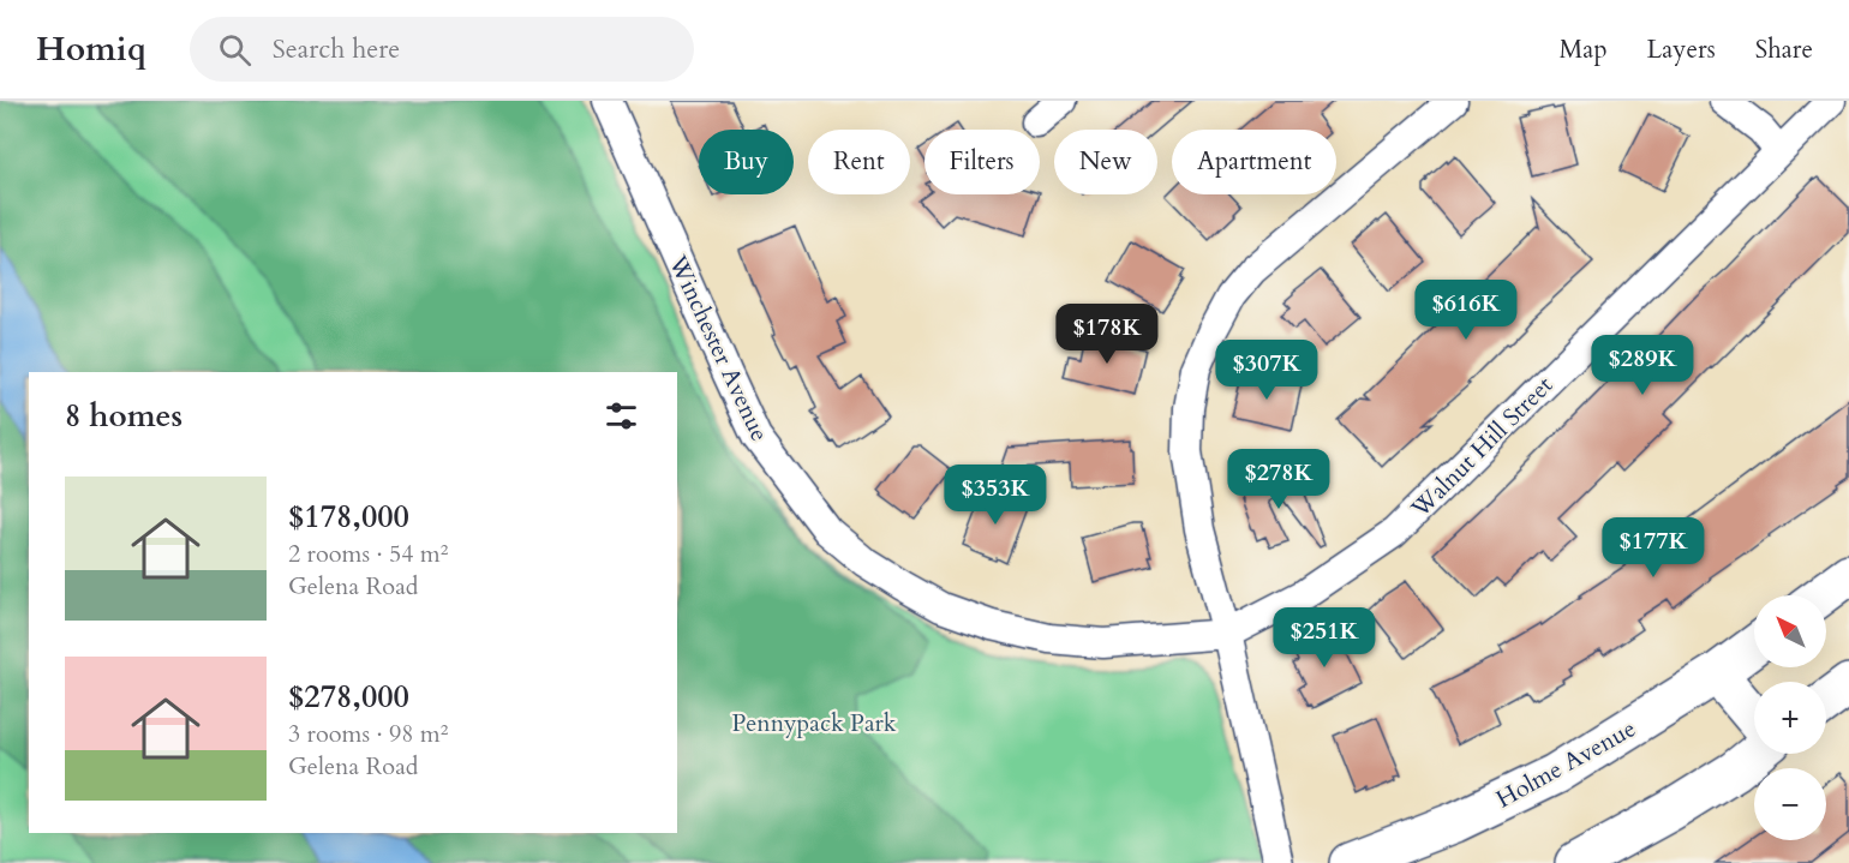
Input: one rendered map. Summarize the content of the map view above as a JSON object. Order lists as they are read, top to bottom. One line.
{"streets":{"main road":["Holme Avenue"],"street":["Winchester Avenue","Walnut Hill Street"]},"crossings":[["Winchester Avenue","Walnut Hill Street"]],"parks":["Pennypack Park"],"north":"top left","page":{"header":"Homiq","search":"Search here","nav":["Map","Layers","Share"],"chip":["Buy","Rent","Filters","New","Apartment"],"price":["$616K","$178K","$289K","$307K","$278K","$353K","$177K","$251K"],"heading":"8 homes","list":[{"name":"$178,000","note":"2 rooms · 54 m² · Gelena Road"},{"name":"$278,000","note":"3 rooms · 98 m² · Gelena Road"}],"map_buttons":["+","−"]}}
